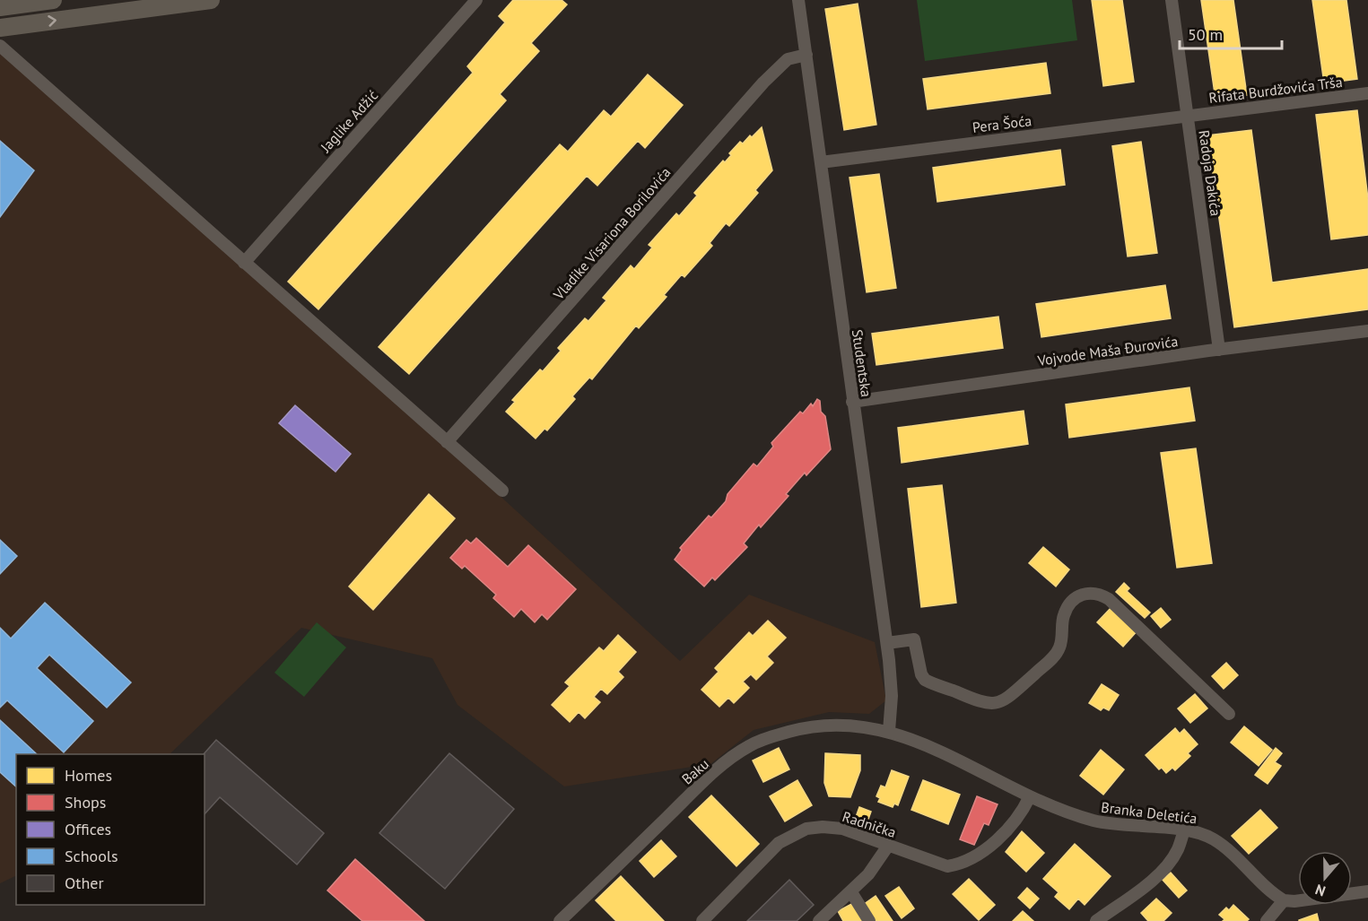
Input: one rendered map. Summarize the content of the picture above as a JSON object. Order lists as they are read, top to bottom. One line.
{"streets":{"street":["Rifata Burdžovića Trša","Jaglike Adžić","Pera Šoća","Radoja Dakića","Vladike Visariona Borilovića","Vojvode Maša Đurovića","Studentska","Baku","Branka Deletića","Radnička"]},"crossings":[["Rifata Burdžovića Trša","Pera Šoća"],["Rifata Burdžovića Trša","Radoja Dakića"],["Pera Šoća","Radoja Dakića"],["Pera Šoća","Studentska"],["Radoja Dakića","Vojvode Maša Đurovića"],["Vladike Visariona Borilovića","Studentska"],["Vojvode Maša Đurovića","Studentska"],["Studentska","Baku"],["Studentska","Branka Deletića"],["Baku","Branka Deletića"],["Branka Deletića","Radnička"]],"legend":["Homes","Shops","Offices","Schools","Other"],"scale_bar":"50 m","north":"bottom"}
